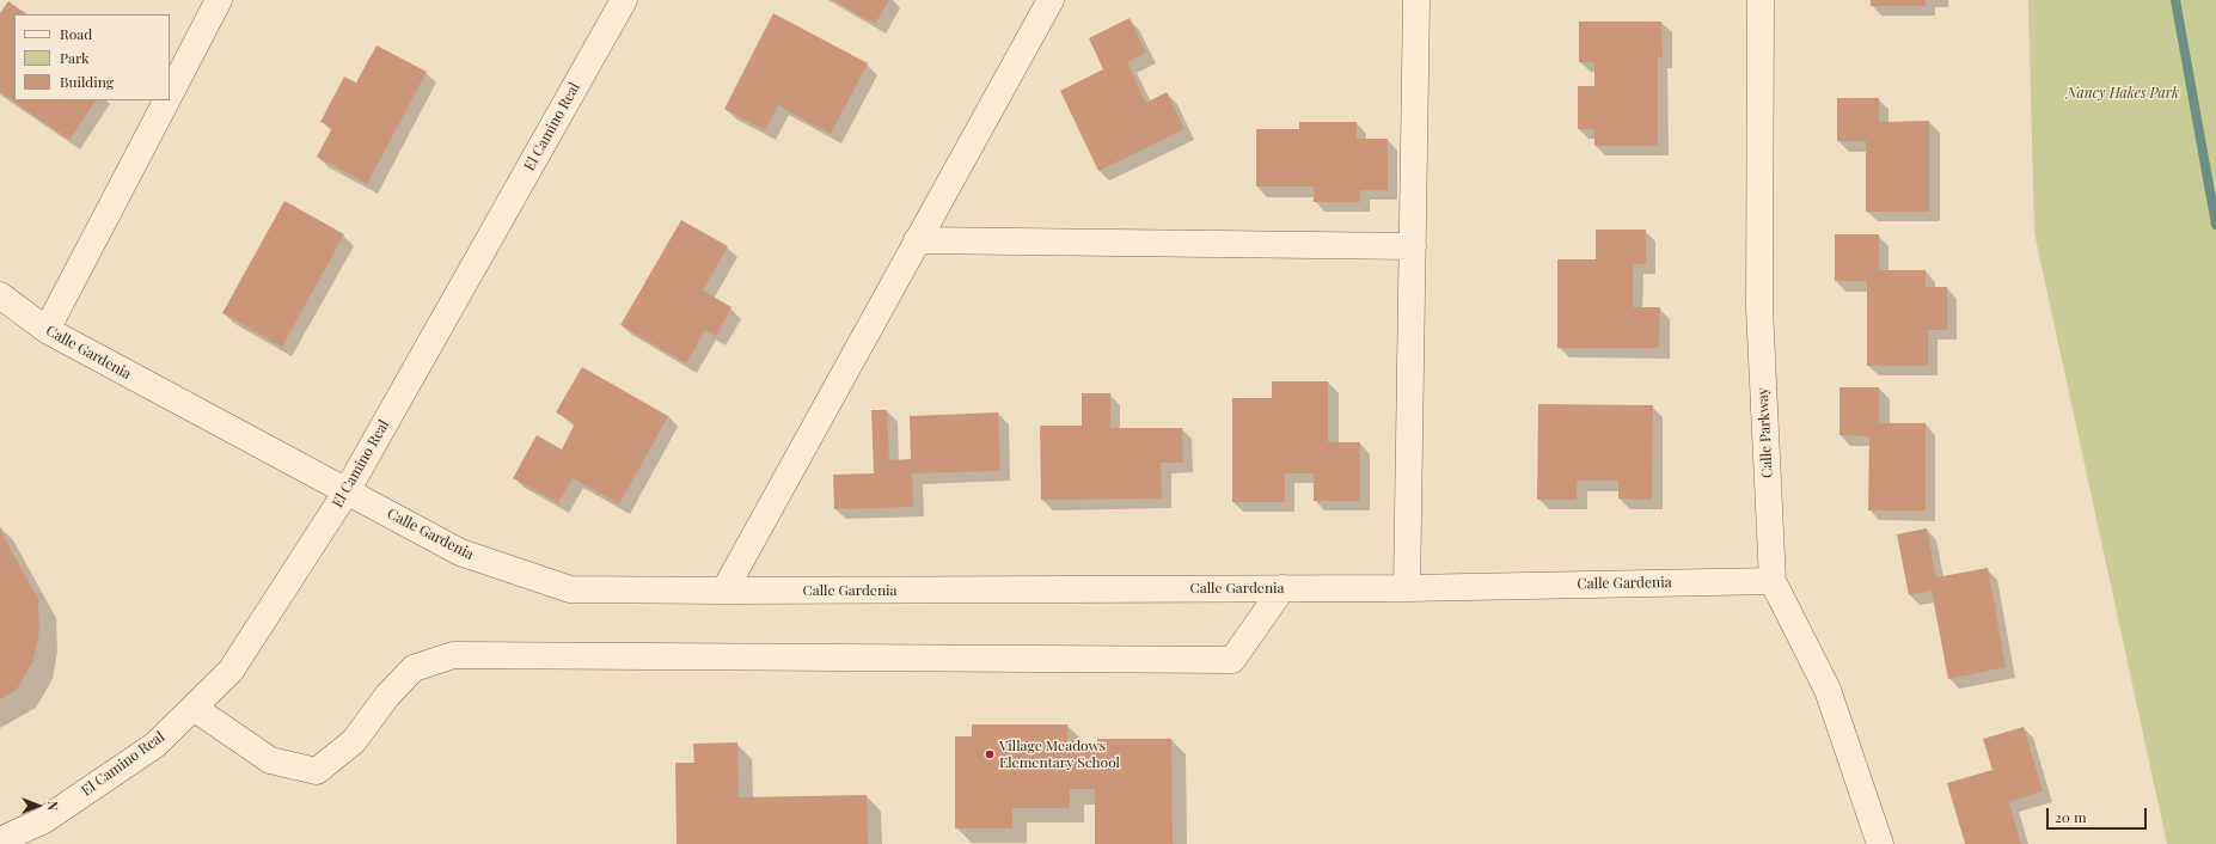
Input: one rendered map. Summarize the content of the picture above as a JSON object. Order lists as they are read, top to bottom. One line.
{"streets":{"street":["El Camino Real","Calle Gardenia","Calle Parkway"]},"crossings":[["El Camino Real","Calle Gardenia"],["Calle Gardenia","Calle Parkway"]],"parks":["Nancy Hakes Park"],"places":["Village Meadows Elementary School"],"legend":["Road","Park","Building"],"scale_bar":"20 m","north":"right"}
